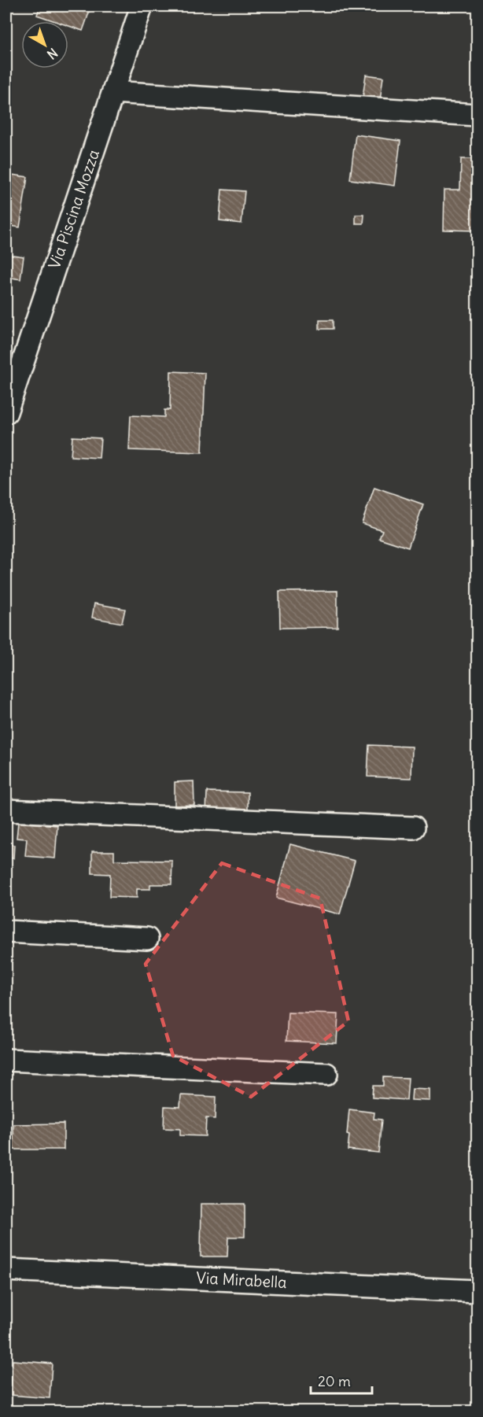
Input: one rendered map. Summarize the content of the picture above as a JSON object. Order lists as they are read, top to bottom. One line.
{"streets":{"street":["Via Piscina Mozza","Via Mirabella"]},"scale_bar":"20 m","north":"bottom right"}
